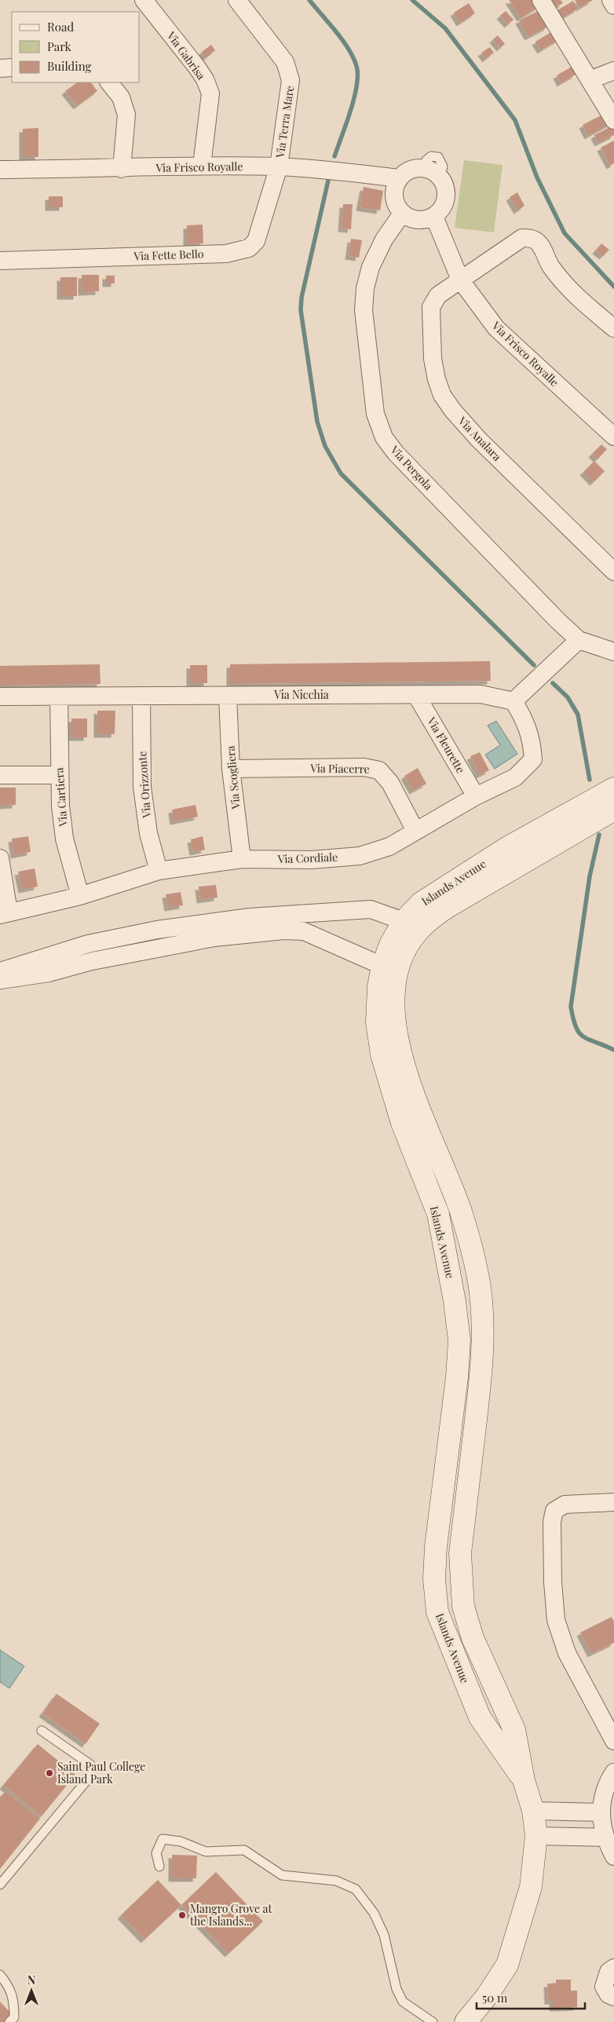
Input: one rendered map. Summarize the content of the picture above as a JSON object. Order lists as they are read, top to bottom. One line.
{"streets":{"street":["Via Gabrisa","Via Terra Mare","Via Frisco Royalle","Via Fette Bello","Via Analara","Via Pergola","Via Nicchia","Via Fleurette","Via Piacerre","Via Scogliera","Via Orizzonte","Via Cartiera","Via Cordiale","Islands Avenue"]},"crossings":[["Via Gabrisa","Via Frisco Royalle"],["Via Terra Mare","Via Frisco Royalle"],["Via Terra Mare","Via Fette Bello"],["Via Frisco Royalle","Via Fette Bello"],["Via Frisco Royalle","Via Analara"],["Via Frisco Royalle","Via Pergola"],["Via Nicchia","Via Fleurette"],["Via Nicchia","Via Scogliera"],["Via Nicchia","Via Orizzonte"],["Via Nicchia","Via Cartiera"],["Via Nicchia","Via Cordiale"],["Via Fleurette","Via Cordiale"],["Via Piacerre","Via Scogliera"],["Via Piacerre","Via Cordiale"],["Via Scogliera","Via Cordiale"],["Via Orizzonte","Via Cordiale"],["Via Cartiera","Via Cordiale"]],"places":["Saint Paul College Island Park","Mangro Grove at the Islands..."],"legend":["Road","Park","Building"],"scale_bar":"50 m","north":"top"}
